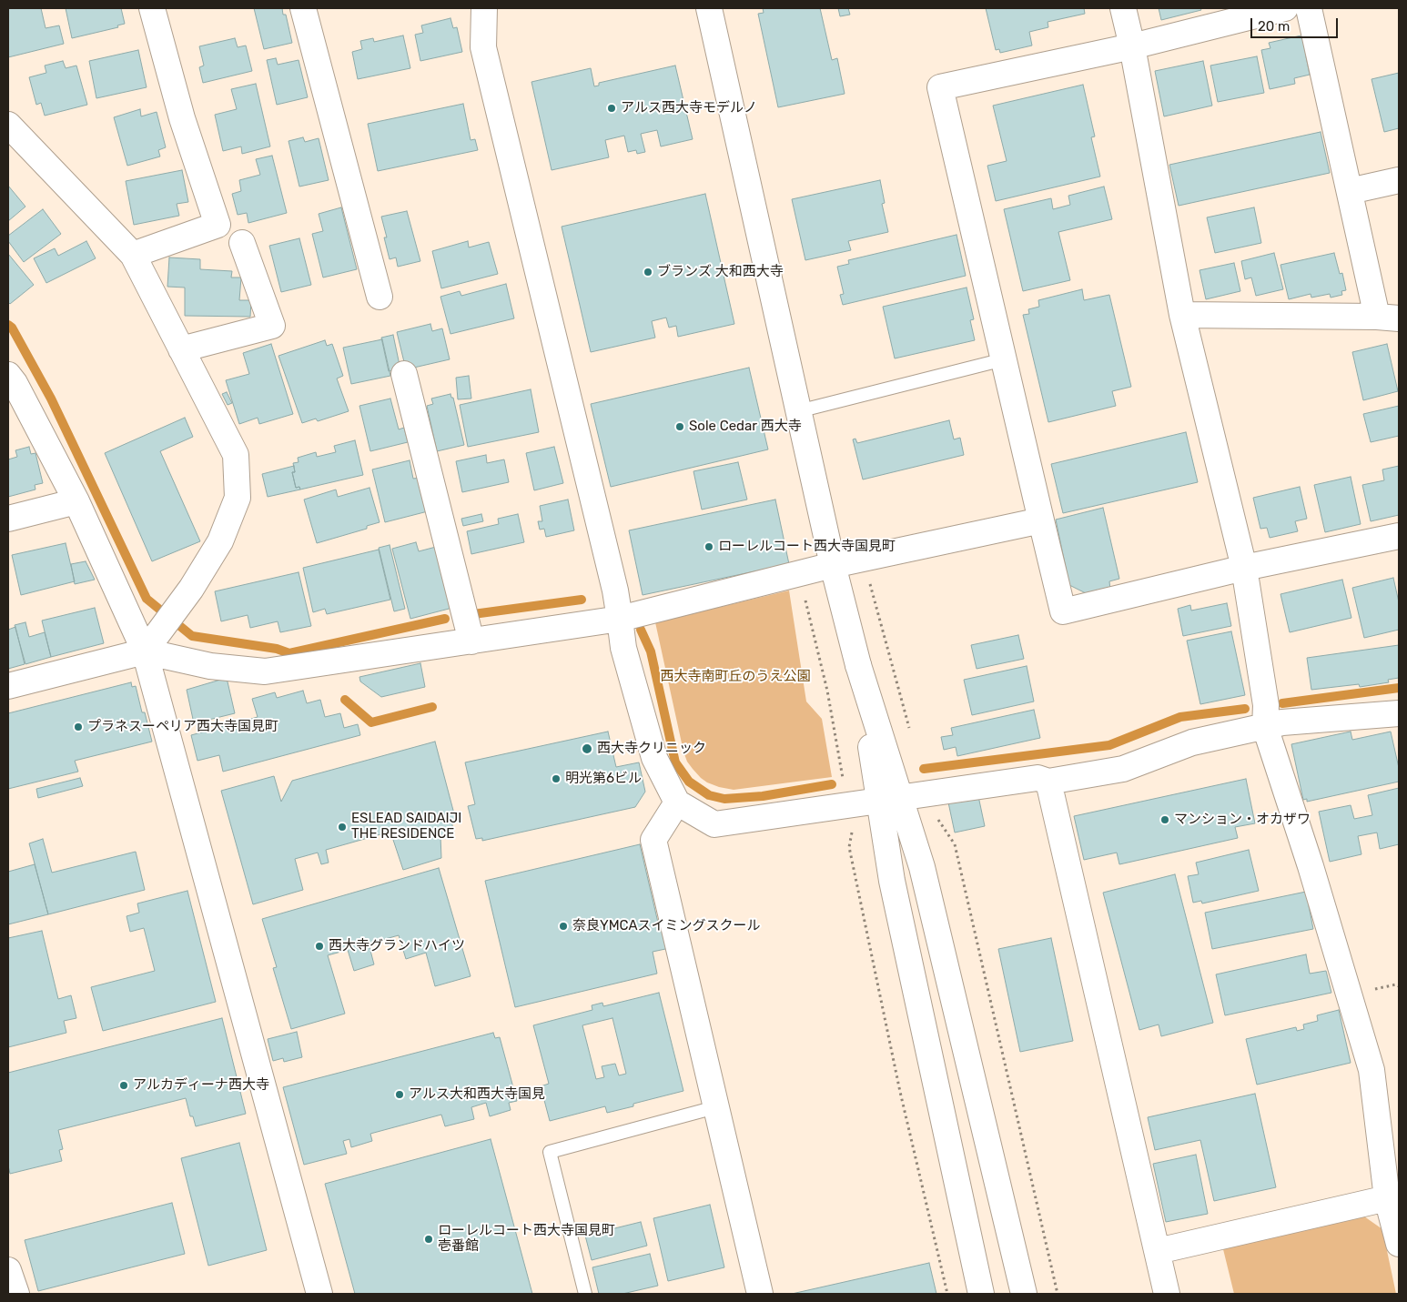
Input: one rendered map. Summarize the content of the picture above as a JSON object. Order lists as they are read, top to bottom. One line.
{"parks":["西大寺南町丘のうえ公園"],"places":["アルス西大寺モデルノ","ブランズ 大和西大寺","Sole Cedar 西大寺","ローレルコート西大寺国見町","プラネスーペリア西大寺国見町","西大寺クリニック","明光第6ビル","マンション・オカザワ","ESLEAD SAIDAIJI THE RESIDENCE","奈良YMCAスイミングスクール","西大寺グランドハイツ","アルカディーナ西大寺","アルス大和西大寺国見","ローレルコート西大寺国見町 壱番館"],"scale_bar":"20 m"}
